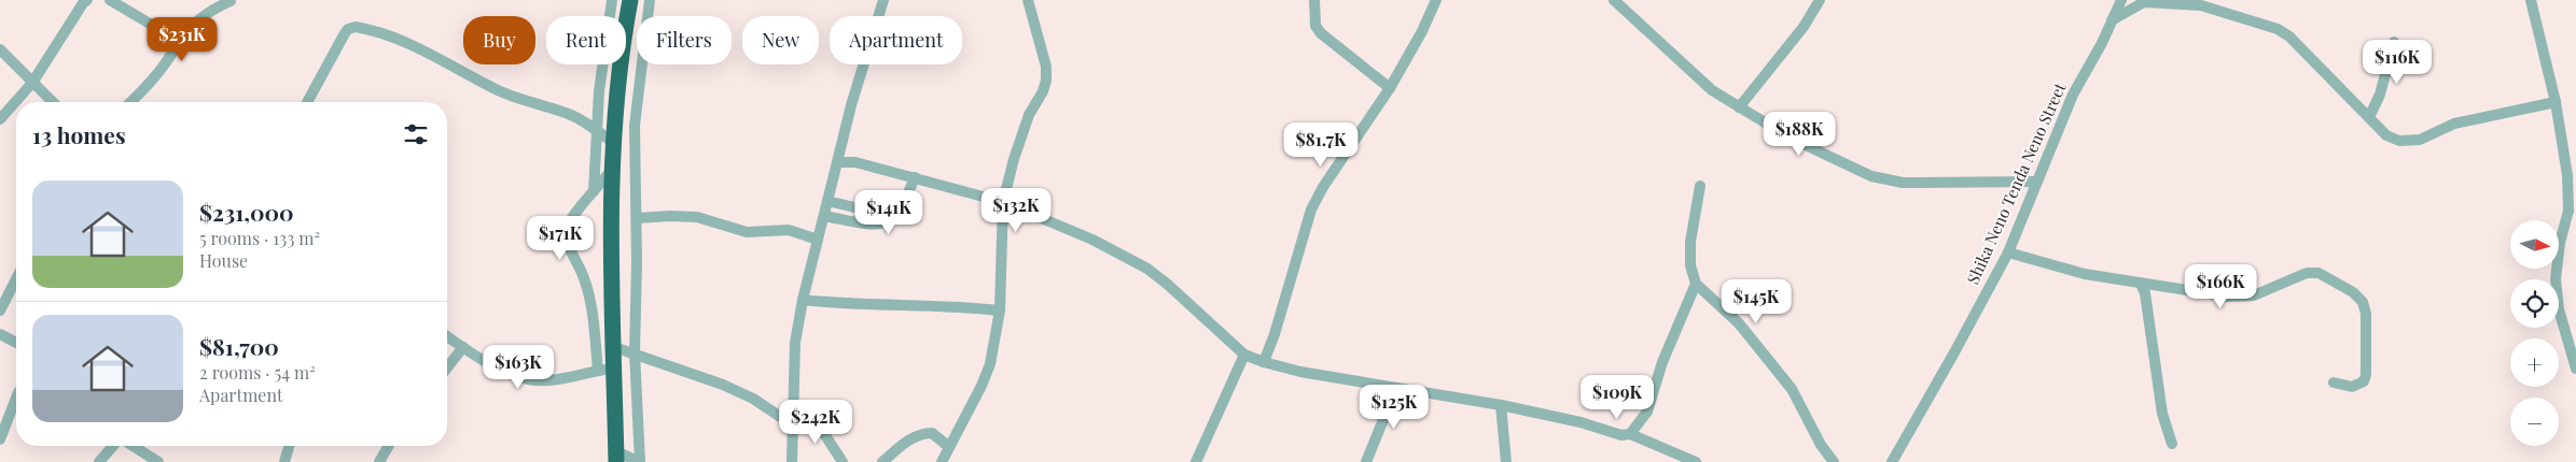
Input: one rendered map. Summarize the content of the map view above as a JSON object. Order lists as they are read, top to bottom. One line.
{"streets":{"street":["Shika Neno Tenda Neno Street"]},"north":"right","page":{"chip":["Buy","Rent","Filters","New","Apartment"],"price":["$231K","$116K","$188K","$81.7K","$132K","$141K","$171K","$166K","$145K","$163K","$109K","$125K","$242K"],"heading":"13 homes","list":[{"name":"$231,000","note":"5 rooms · 133 m² · House"},{"name":"$81,700","note":"2 rooms · 54 m² · Apartment"}],"map_buttons":["+","−"]}}
